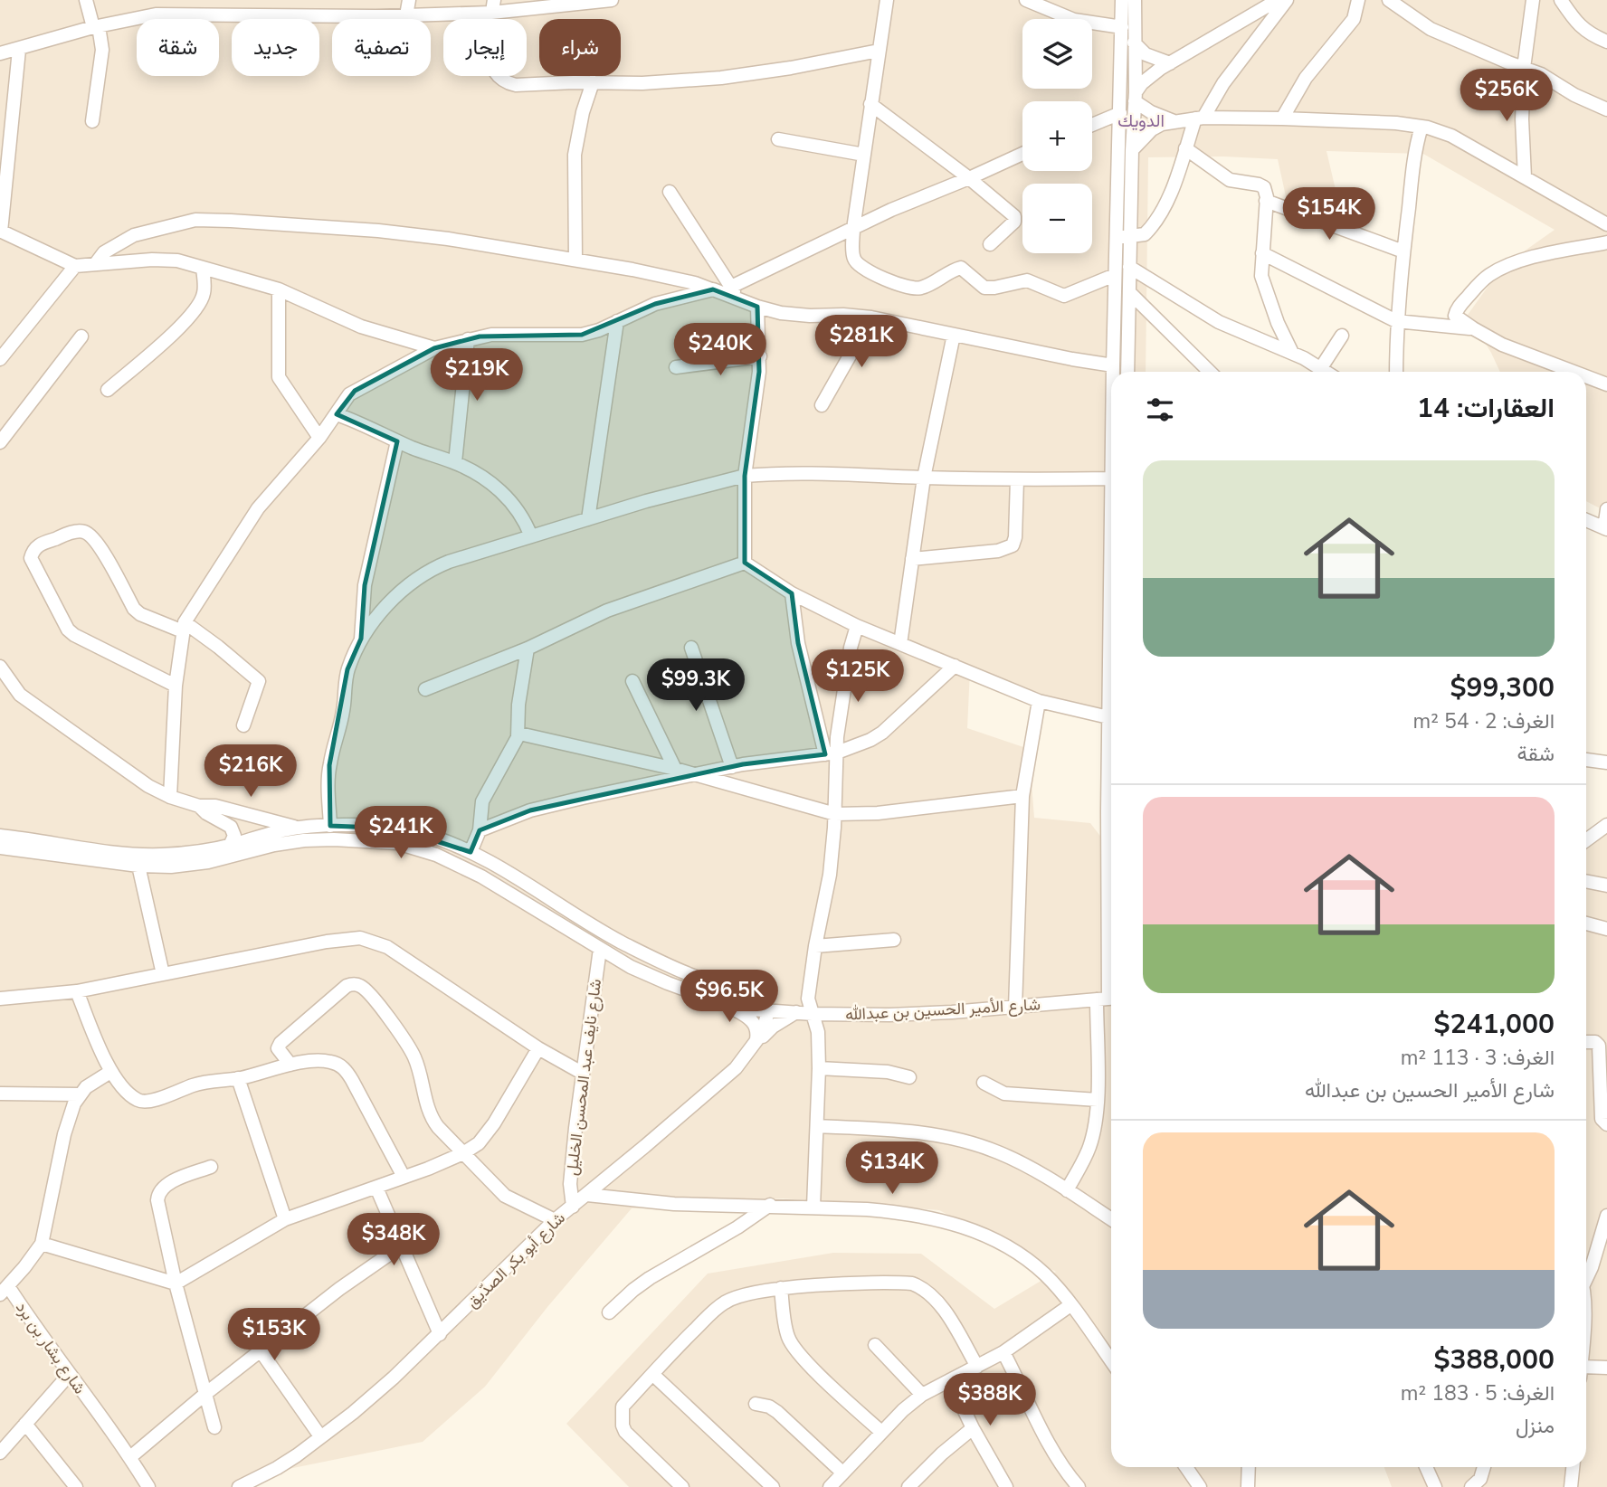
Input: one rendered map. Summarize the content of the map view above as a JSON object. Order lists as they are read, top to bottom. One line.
{"streets":{"street":["شارع الأمير الحسين بن عبدالله","شارع نايف عبد المحسن الخليل","شارع أبو بكر الصدّيق","شارع بشار بن برد"]},"crossings":[["شارع الأمير الحسين بن عبدالله","شارع نايف عبد المحسن الخليل"],["شارع الأمير الحسين بن عبدالله","شارع أبو بكر الصدّيق"],["شارع نايف عبد المحسن الخليل","شارع أبو بكر الصدّيق"]],"districts":["الدويك"],"page":{"map_buttons":["+","−"],"chip":["شراء","إيجار","تصفية","جديد","شقة"],"price":["$256K","$154K","$281K","$240K","$219K","$125K","$99.3K","$216K","$241K","$96.5K","$134K","$348K","$153K","$388K"],"heading":"العقارات: 14","list":[{"name":"$99,300","note":"الغرف: 2 · 54 m² · شقة"},{"name":"$241,000","note":"الغرف: 3 · 113 m² · شارع الأمير الحسين بن عبدالله"},{"name":"$388,000","note":"الغرف: 5 · 183 m² · منزل"}]}}
